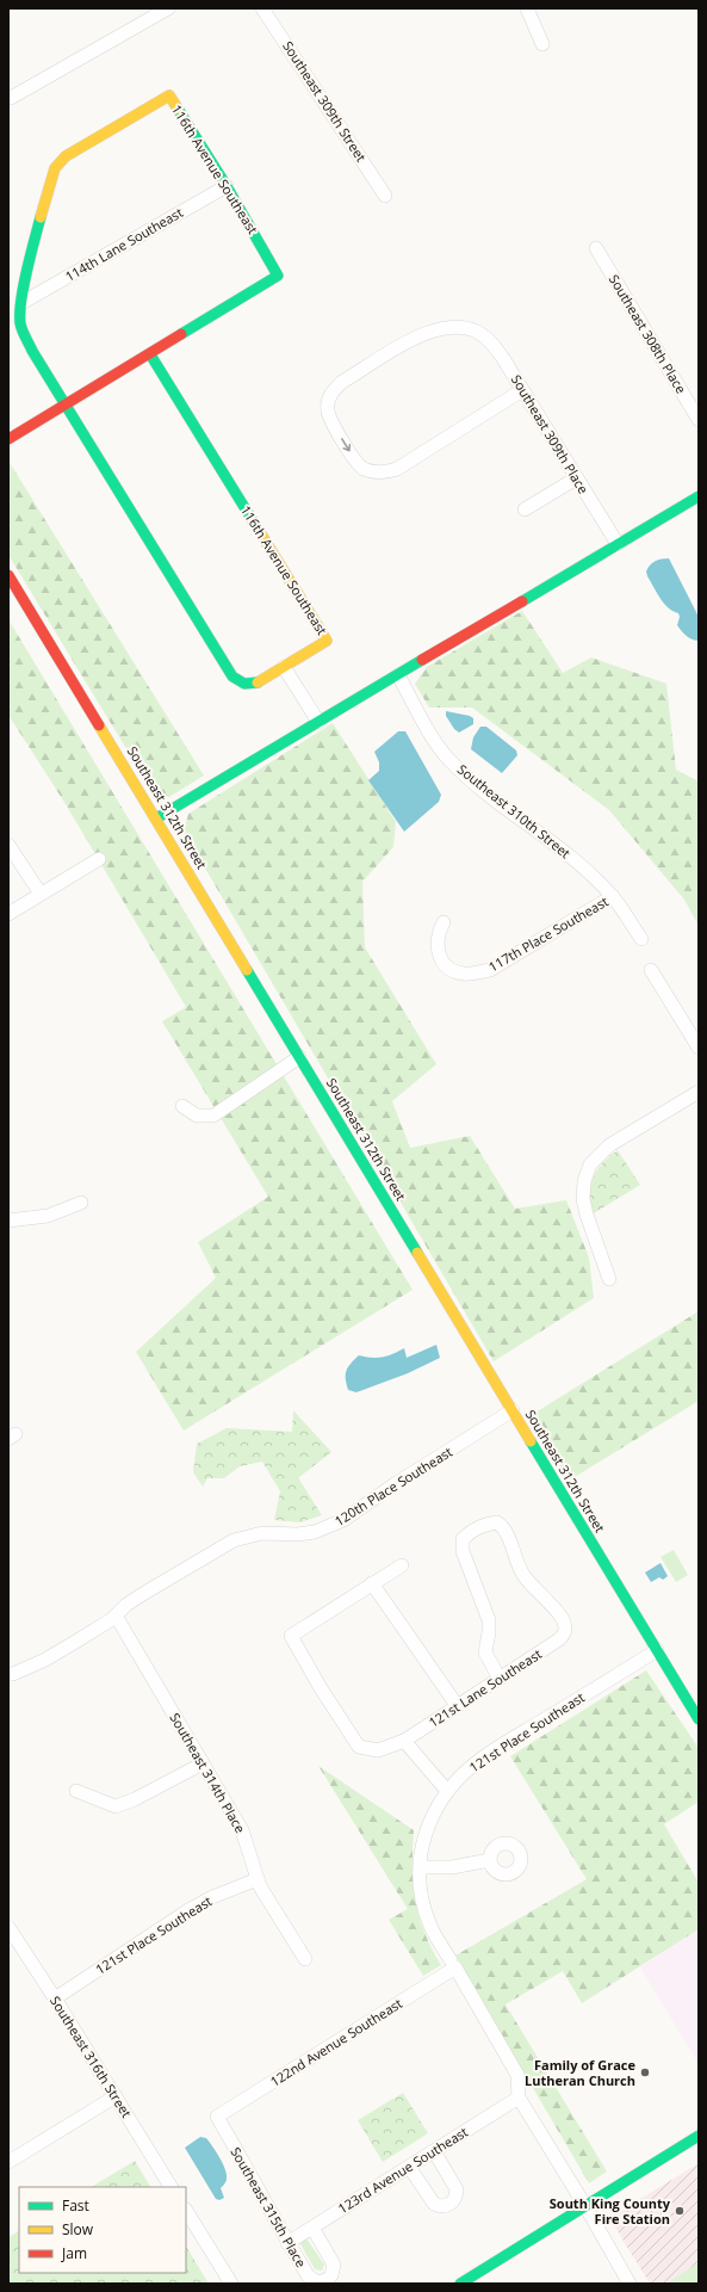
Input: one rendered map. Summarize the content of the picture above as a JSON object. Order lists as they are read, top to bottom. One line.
{"streets":{"street":["Southeast 309th Street","116th Avenue Southeast","114th Lane Southeast","Southeast 308th Place","Southeast 309th Place","Southeast 312th Street","Southeast 310th Street","117th Place Southeast","120th Place Southeast","121st Lane Southeast","121st Place Southeast","Southeast 314th Place","122nd Avenue Southeast","Southeast 316th Street","123rd Avenue Southeast","Southeast 315th Place"]},"crossings":[["116th Avenue Southeast","114th Lane Southeast"],["Southeast 312th Street","120th Place Southeast"],["Southeast 312th Street","121st Place Southeast"],["Southeast 310th Street","117th Place Southeast"],["120th Place Southeast","Southeast 314th Place"],["121st Place Southeast","Southeast 314th Place"],["121st Place Southeast","122nd Avenue Southeast"],["121st Place Southeast","Southeast 316th Street"],["121st Place Southeast","123rd Avenue Southeast"],["122nd Avenue Southeast","Southeast 315th Place"],["123rd Avenue Southeast","Southeast 315th Place"]],"places":["Family of Grace Lutheran Church","South King County Fire Station"],"legend":["Fast","Slow","Jam"]}
